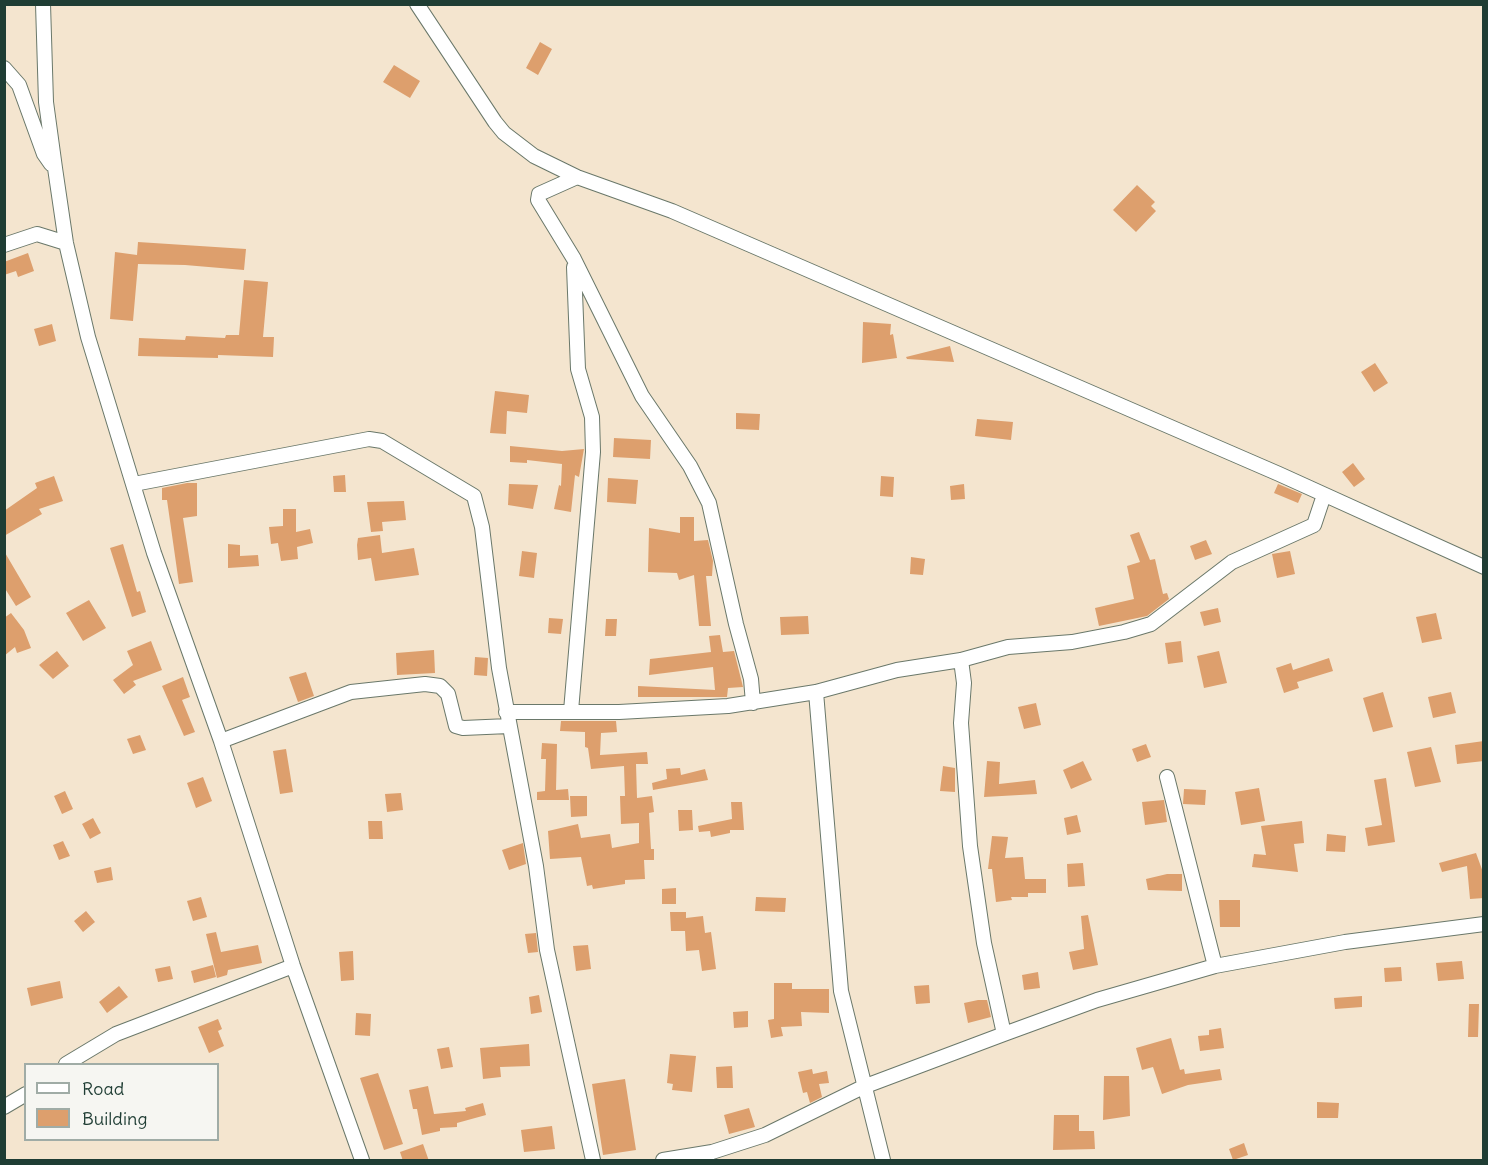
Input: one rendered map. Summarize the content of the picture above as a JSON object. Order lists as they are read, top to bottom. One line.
{"legend":["Road","Building"]}
